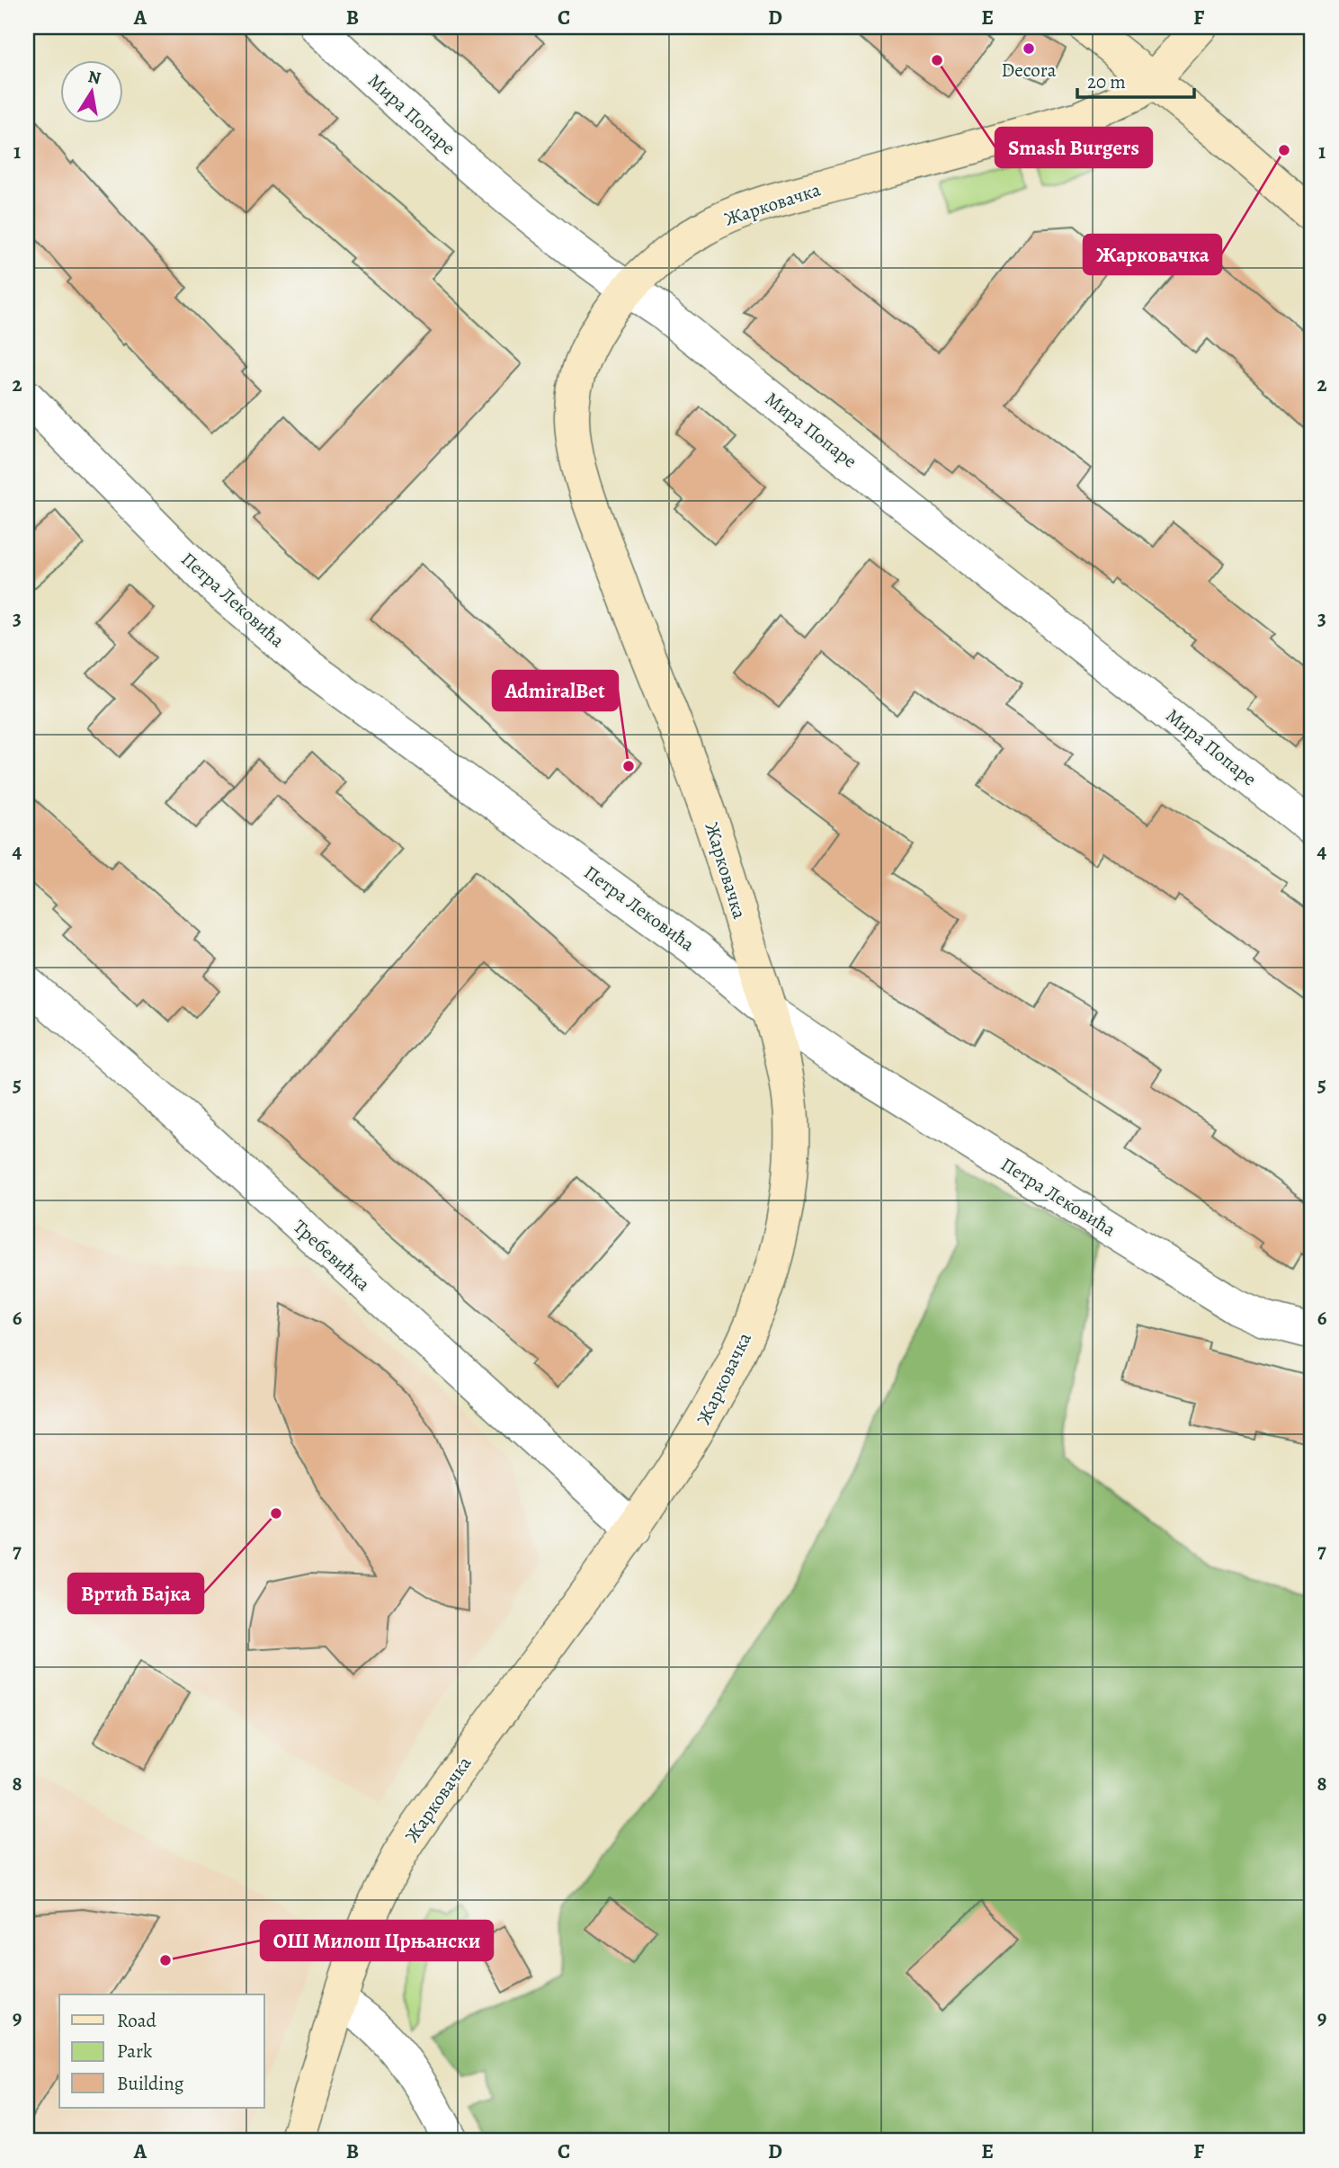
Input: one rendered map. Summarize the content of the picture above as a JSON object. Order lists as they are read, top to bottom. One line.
{"streets":{"street":["Мира Попаре","Жарковачка","Петра Лековића","Требевићка"]},"crossings":[["Мира Попаре","Жарковачка"],["Жарковачка","Петра Лековића"],["Жарковачка","Требевићка"]],"places":["Decora","Smash Burgers","Жарковачка","AdmiralBet","Вртић Бајка","ОШ Милош Црњански"],"legend":["Road","Park","Building"],"scale_bar":"20 m","north":"top","grid":{"columns":["A","B","C","D","E","F"],"rows":["1","2","3","4","5","6","7","8","9"]}}
